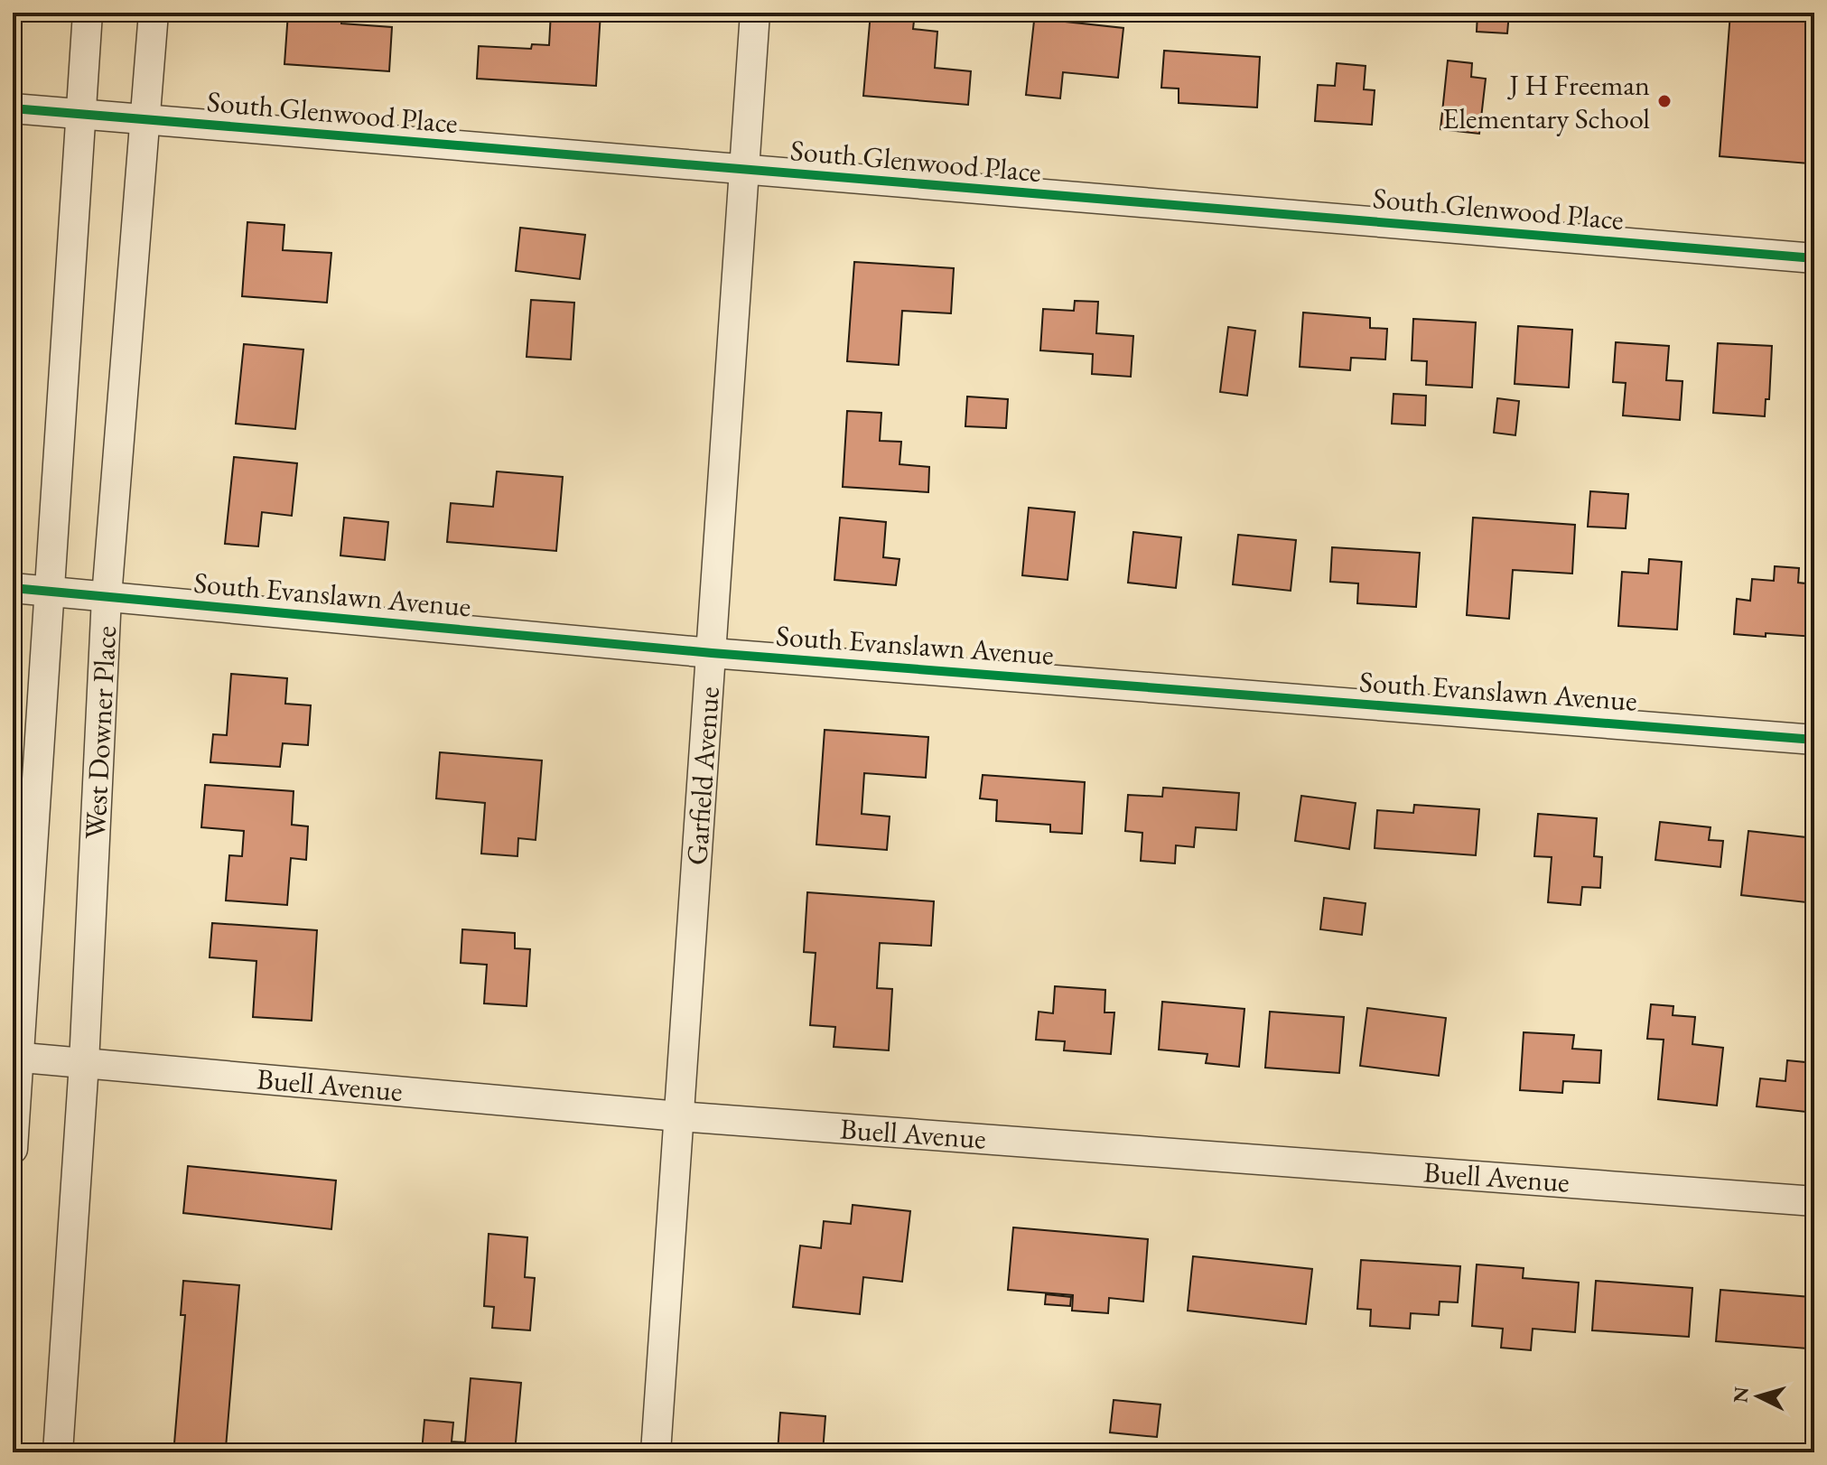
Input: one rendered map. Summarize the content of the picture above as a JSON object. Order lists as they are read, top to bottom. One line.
{"streets":{"street":["South Glenwood Place","South Evanslawn Avenue","West Downer Place","Garfield Avenue","Buell Avenue"]},"crossings":[["South Glenwood Place","West Downer Place"],["South Glenwood Place","Garfield Avenue"],["South Evanslawn Avenue","West Downer Place"],["South Evanslawn Avenue","Garfield Avenue"],["West Downer Place","Buell Avenue"],["Garfield Avenue","Buell Avenue"]],"places":["J H Freeman Elementary School"],"north":"left"}
